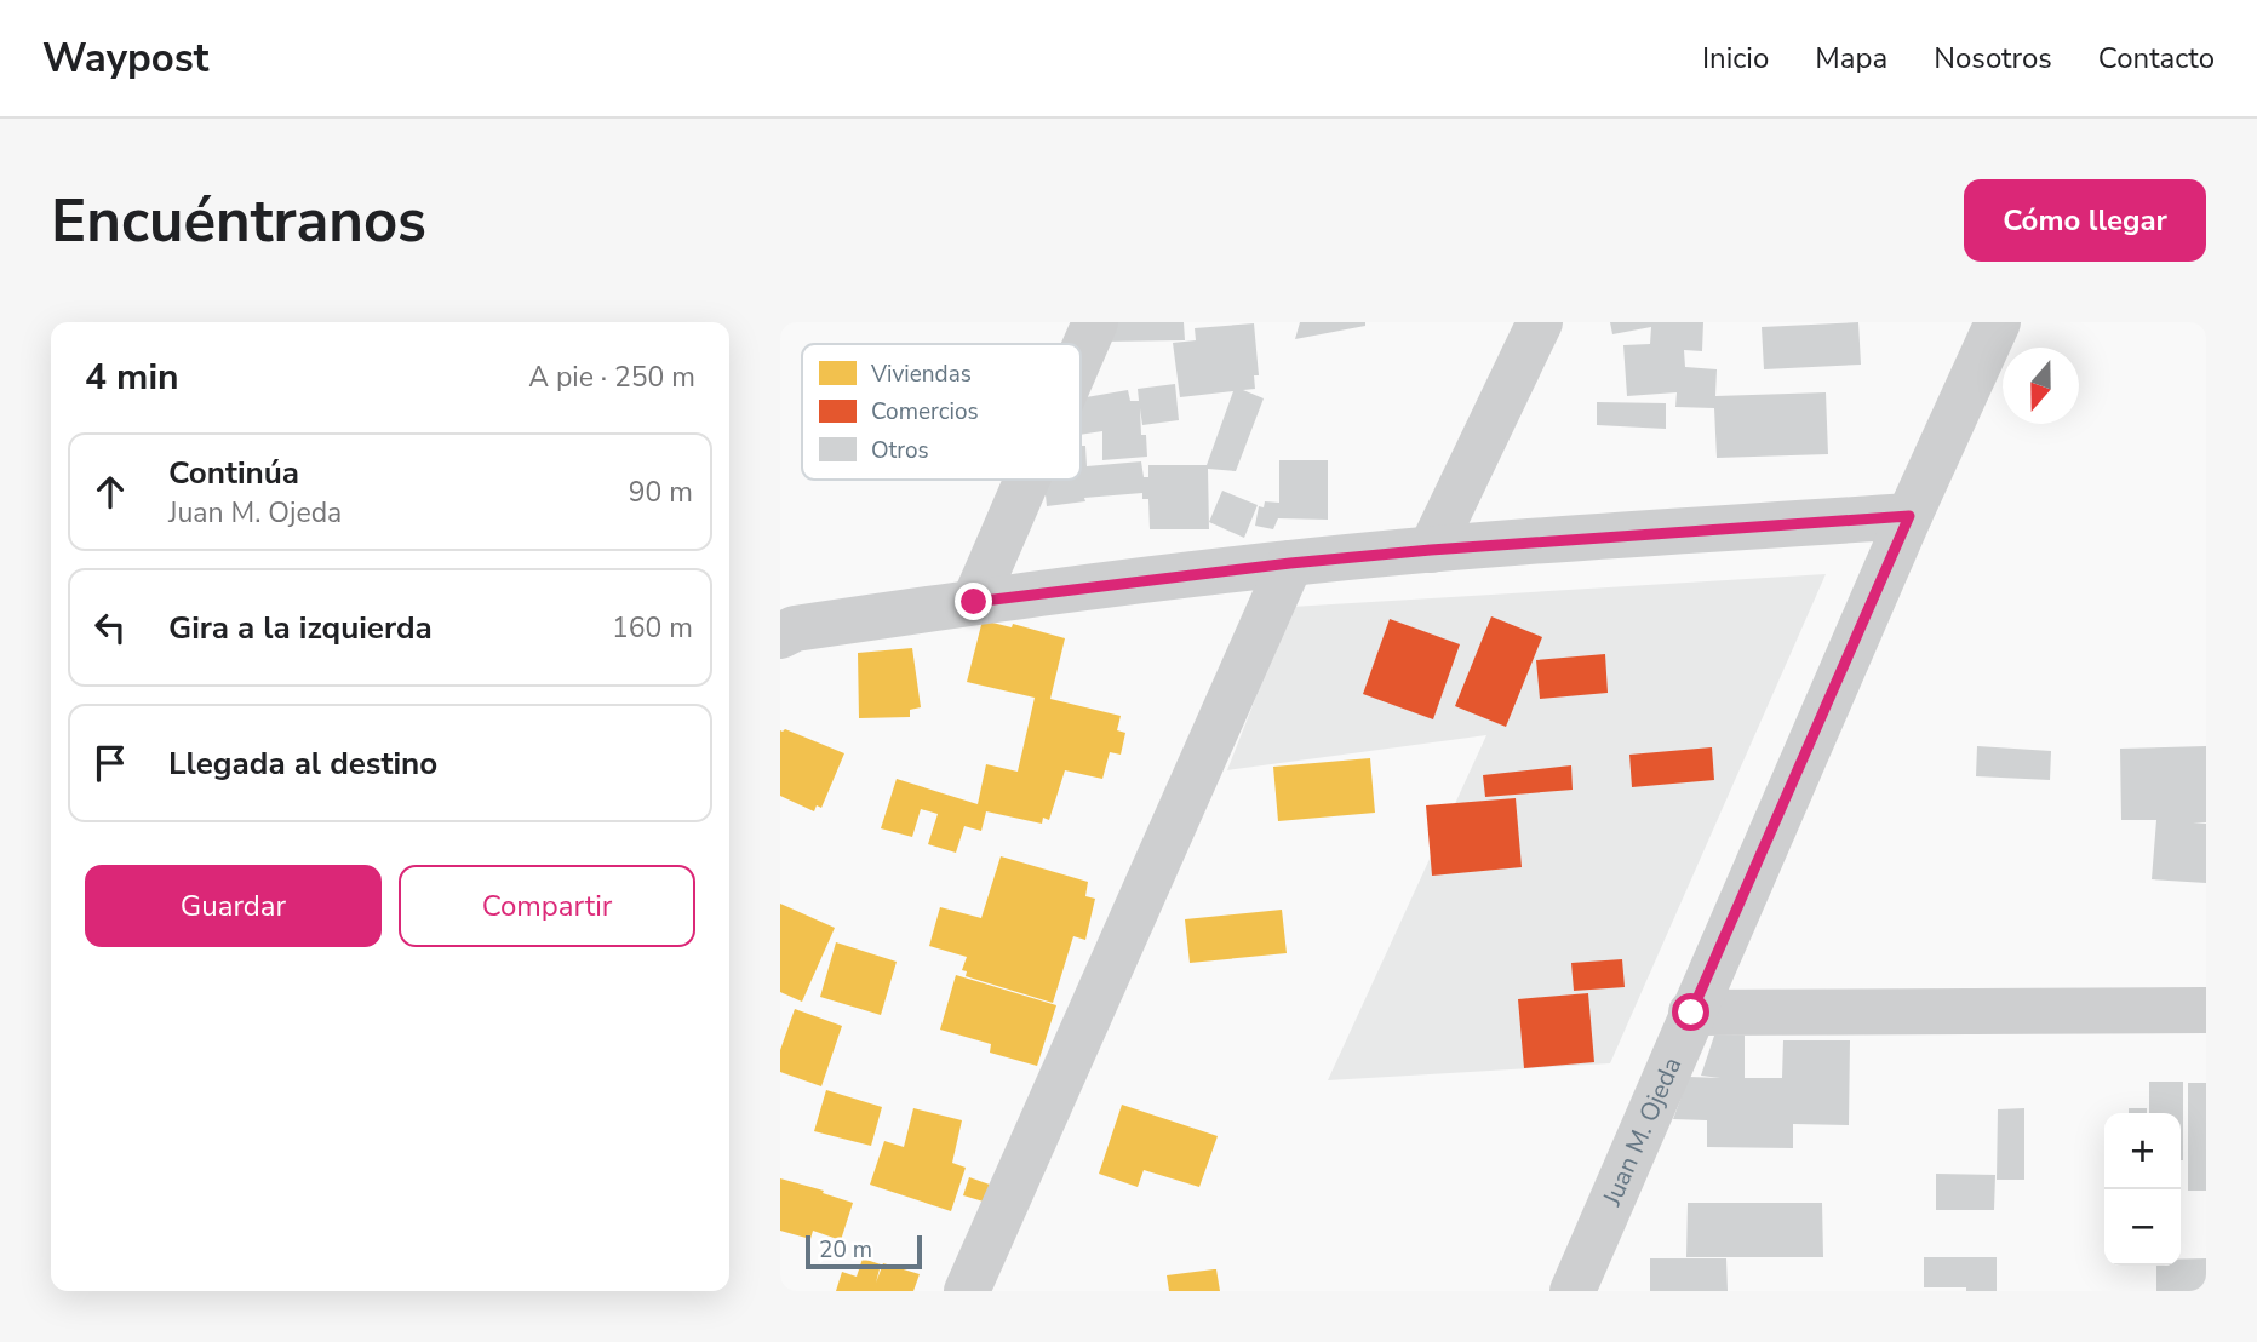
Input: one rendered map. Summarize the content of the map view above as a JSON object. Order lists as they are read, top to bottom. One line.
{"streets":{"street":["Juan M. Ojeda"]},"legend":["Viviendas","Comercios","Otros"],"scale_bar":"20 m","north":"bottom","page":{"header":"Waypost","nav":["Inicio","Mapa","Nosotros","Contacto"],"buttons":["Cómo llegar",["Guardar","Compartir"]],"title":"Encuéntranos","heading":["4 min","A pie · 250 m"],"list":[["Continúa","Juan M. Ojeda","90 m"],["Gira a la izquierda","160 m"],"Llegada al destino"],"map_buttons":["+","−"],"scale":"20 m"}}
